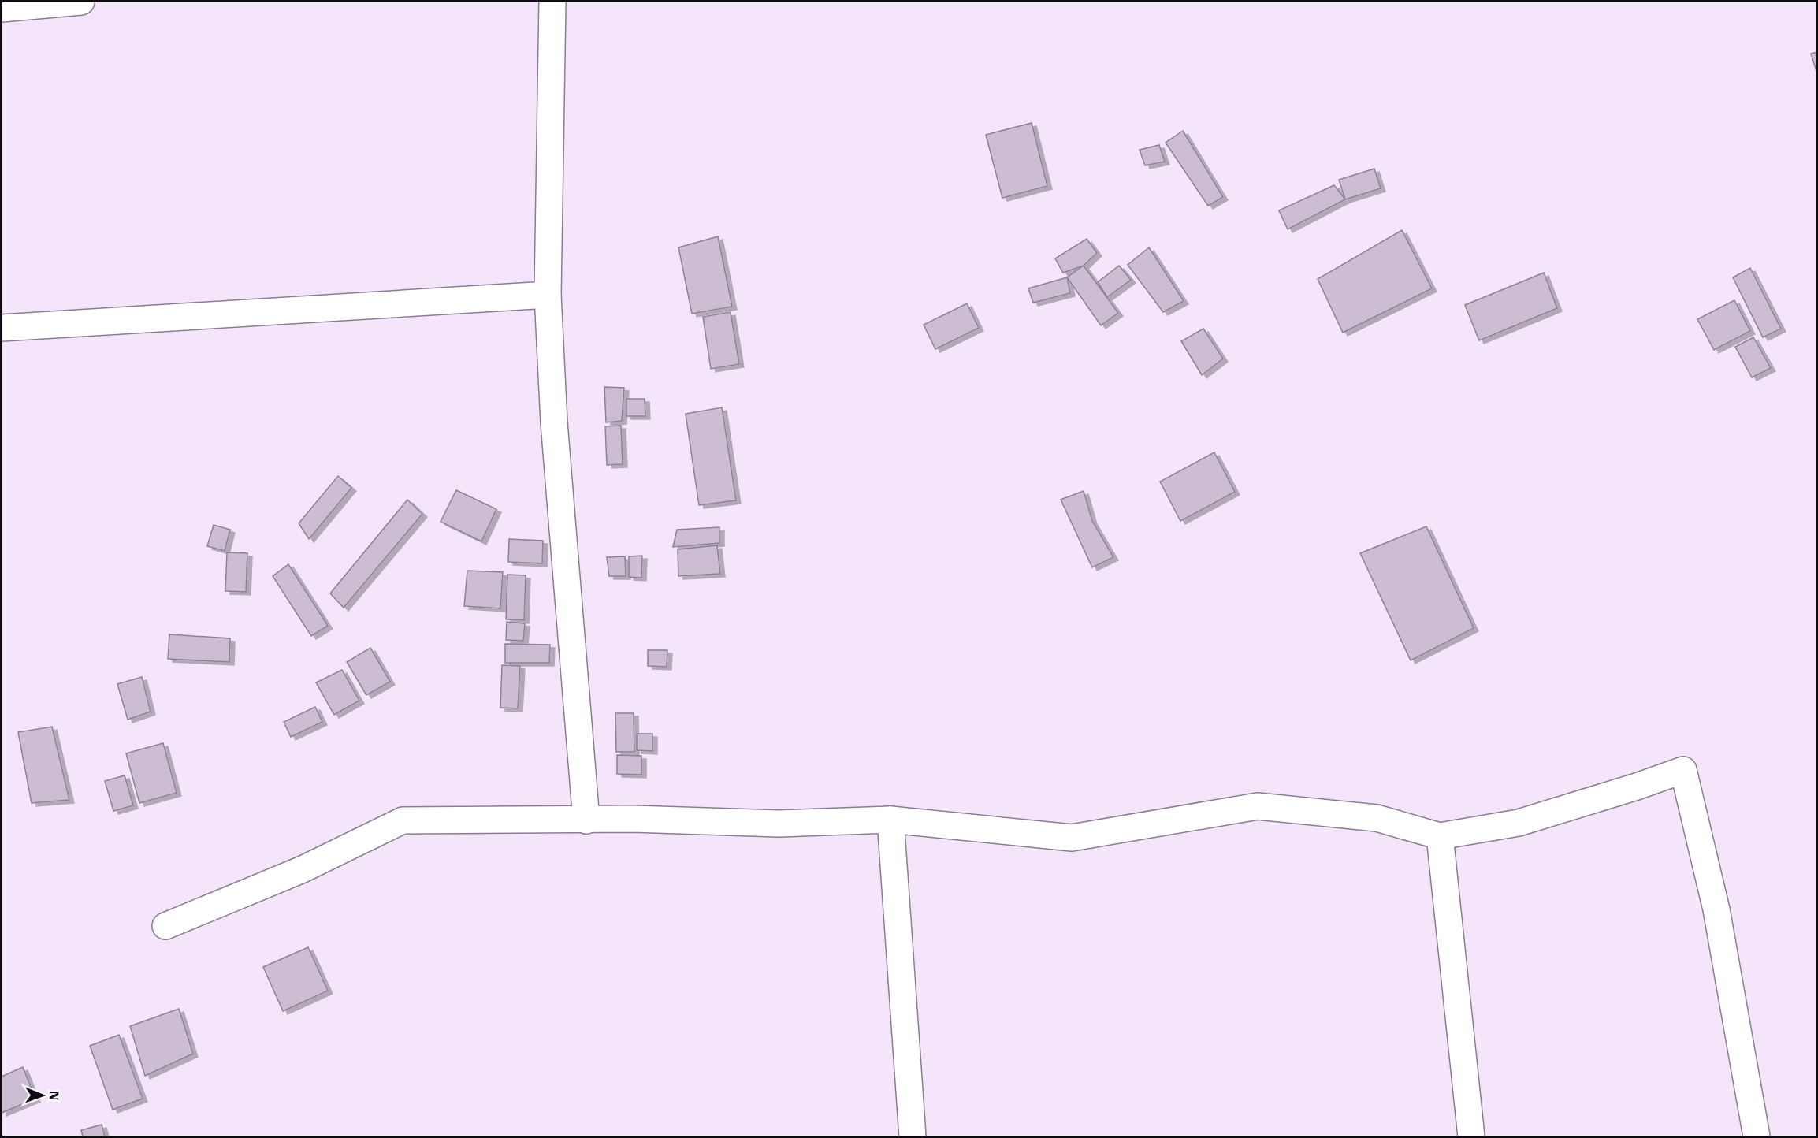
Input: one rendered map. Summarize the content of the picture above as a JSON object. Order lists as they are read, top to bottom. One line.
{"north":"right"}
